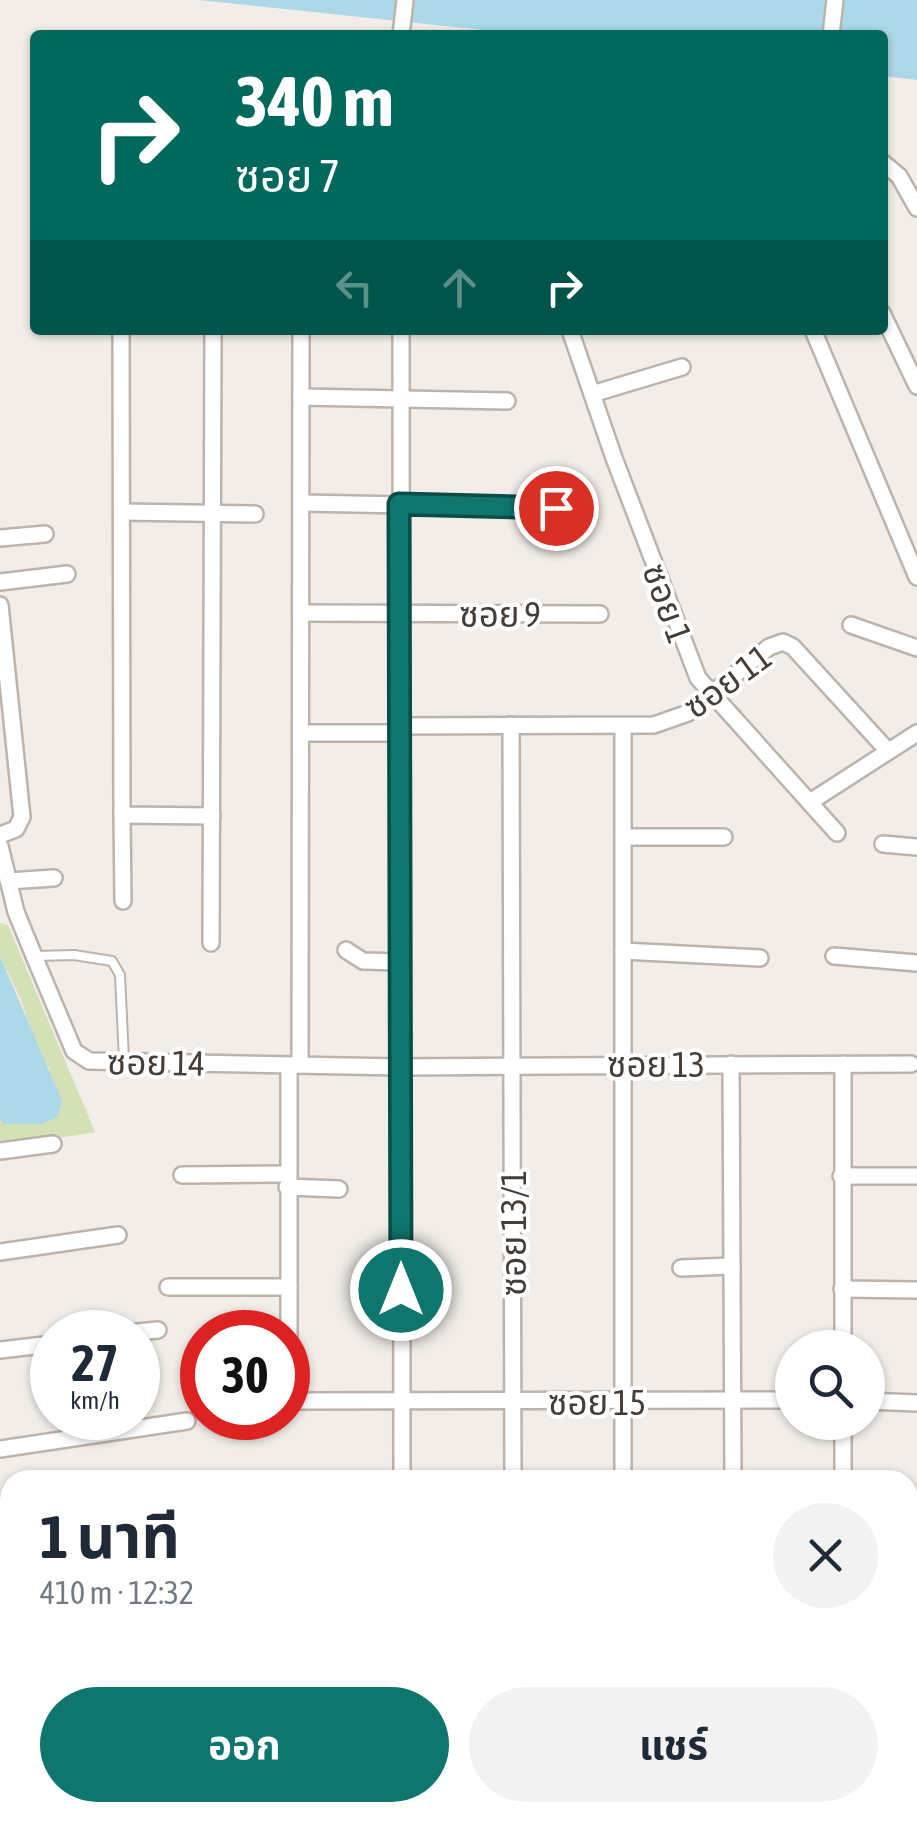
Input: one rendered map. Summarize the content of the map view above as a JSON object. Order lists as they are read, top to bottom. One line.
{"streets":{"street":["ซอย 1","ซอย 9","ซอย 11","ซอย 14","ซอย 13","ซอย 13/1","ซอย 15"]},"crossings":[["ซอย 1","ซอย 11"],["ซอย 11","ซอย 13/1"],["ซอย 14","ซอย 13"],["ซอย 13","ซอย 13/1"],["ซอย 13/1","ซอย 15"]],"page":{"turn":["340 m","ซอย 7"],"speed":"27 km/h","limit":"30","heading":["1 นาที","410 m · 12:32"],"buttons":["ออก","แชร์"]}}
